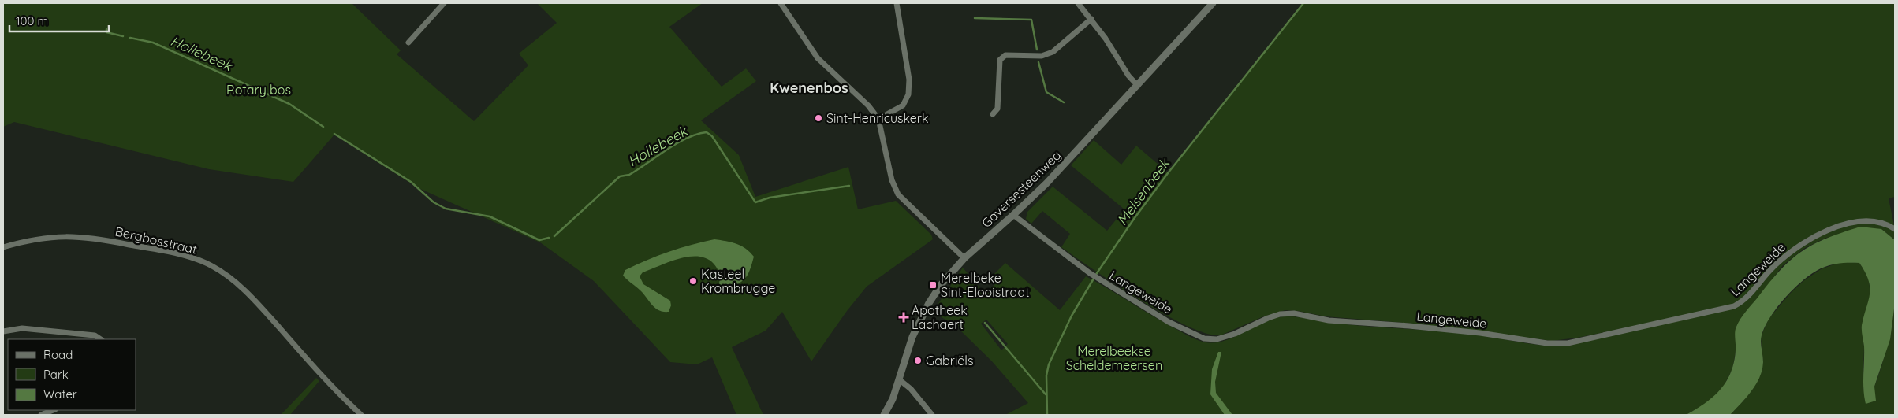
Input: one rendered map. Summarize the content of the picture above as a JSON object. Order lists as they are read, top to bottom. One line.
{"streets":{"street":["Gaversesteenweg","Bergbosstraat","Langeweide"]},"crossings":[["Gaversesteenweg","Langeweide"]],"districts":["Kwenenbos"],"water":["Hollebeek","Melsenbeek"],"parks":["Rotary bos","Merelbeekse Scheldemeersen"],"places":{"other":["Sint-Henricuskerk","Kasteel Krombrugge","Gabriëls"],"transit":["Merelbeke Sint-Elooistraat"],"health":["Apotheek Lachaert"]},"legend":["Road","Park","Water"],"scale_bar":"100 m"}
